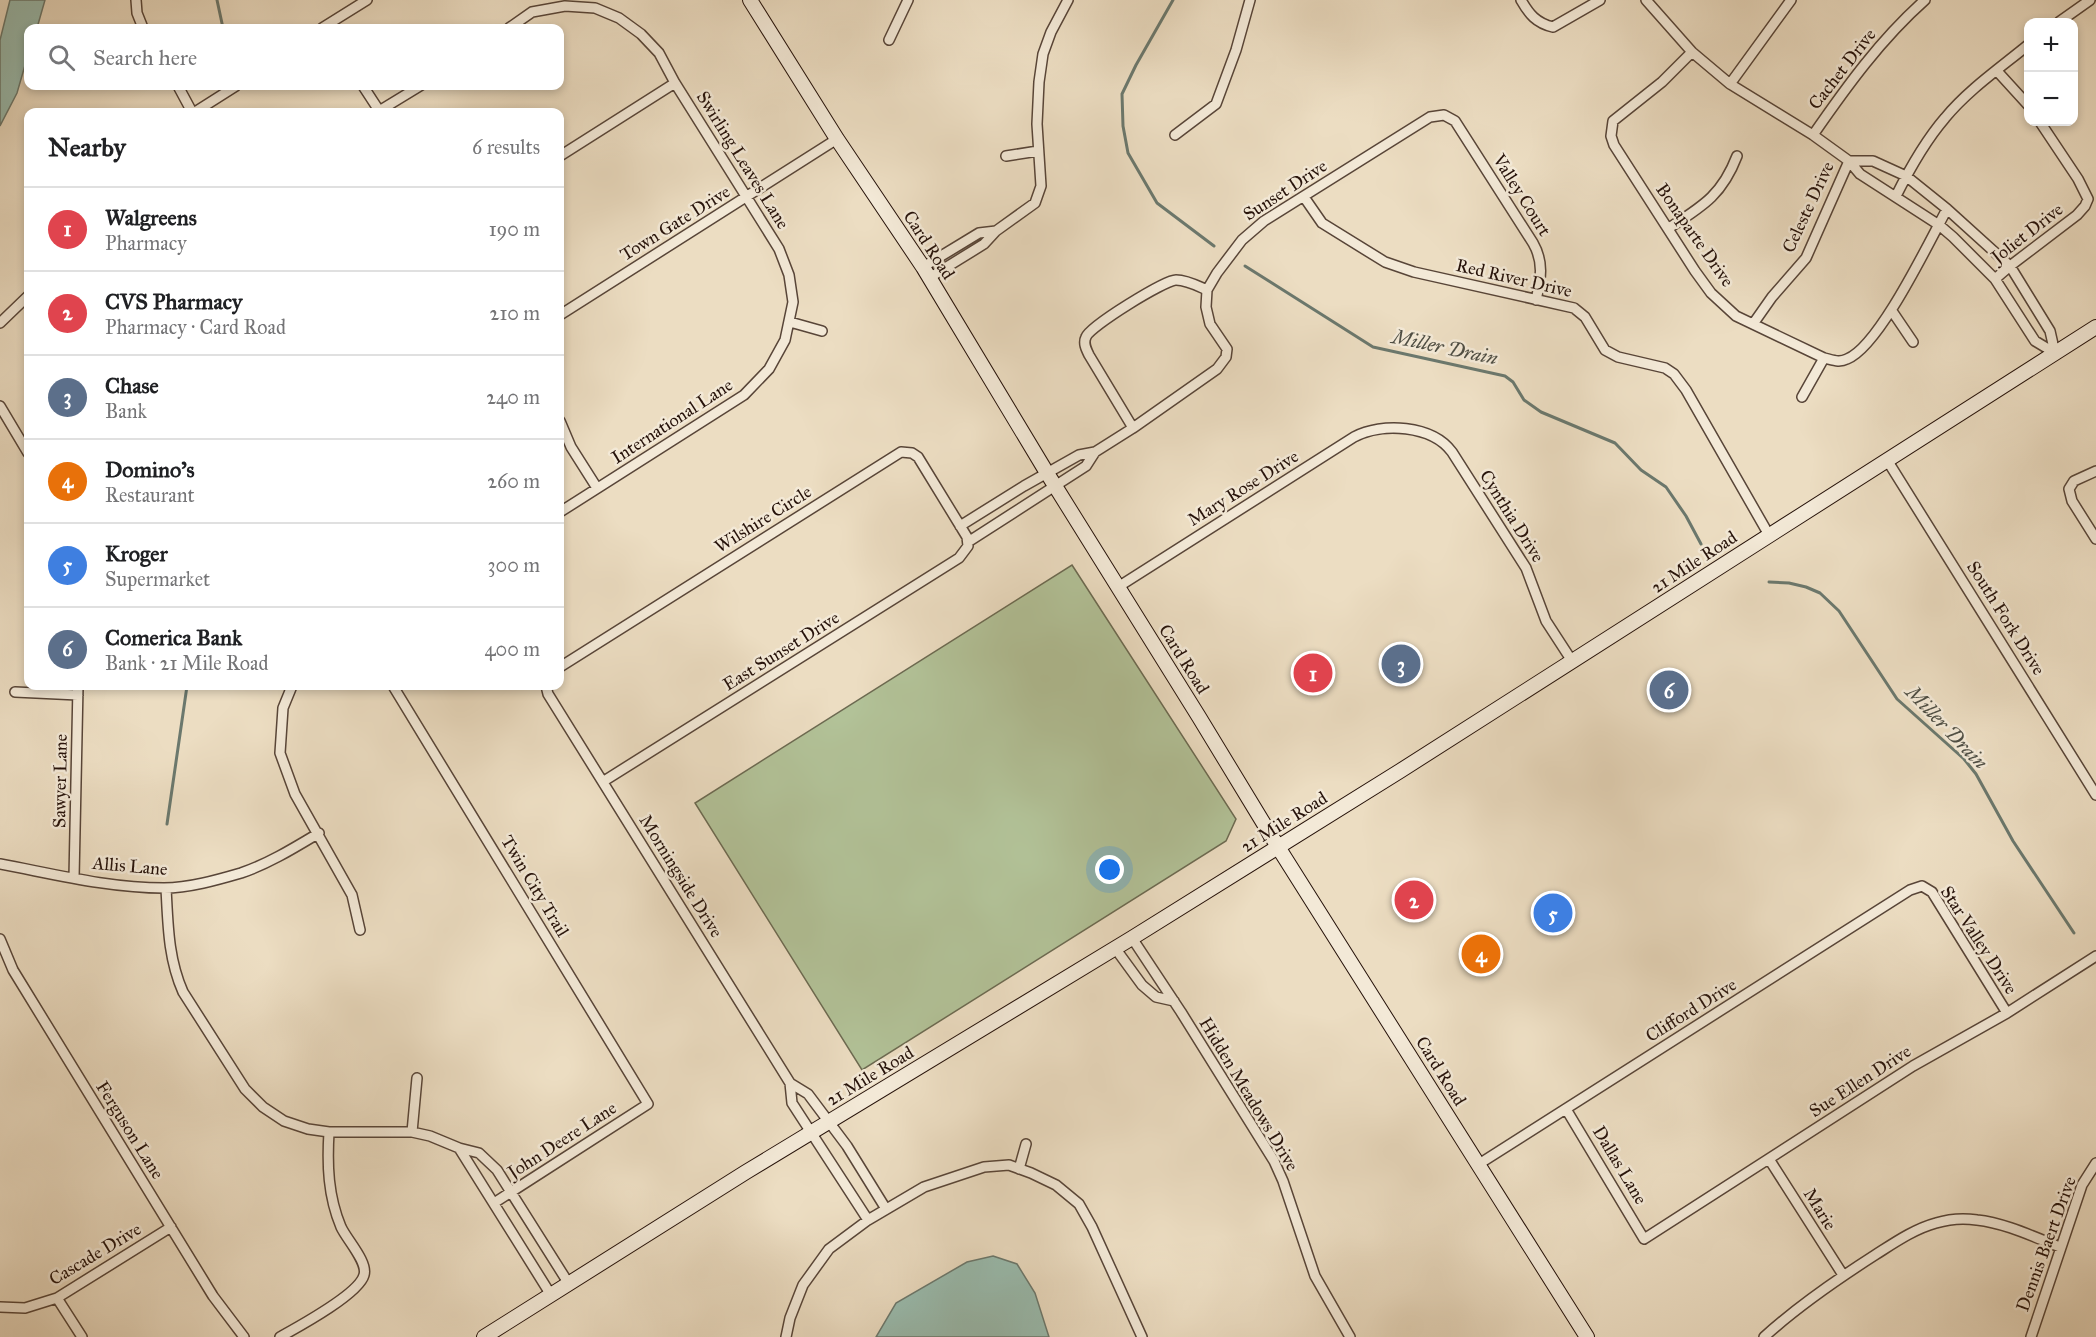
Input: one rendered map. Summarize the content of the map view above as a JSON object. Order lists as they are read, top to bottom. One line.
{"streets":{"street":["Cachet Drive","Swirling Leaves Lane","Sunset Drive","Valley Court","Celeste Drive","Town Gate Drive","Joliet Drive","Bonaparte Drive","Card Road","Red River Drive","International Lane","Mary Rose Drive","Cynthia Drive","Wilshire Circle","21 Mile Road","South Fork Drive","East Sunset Drive","Sawyer Lane","Allis Lane","Morningside Drive","Twin City Trail","Star Valley Drive","Clifford Drive","Sue Ellen Drive","Hidden Meadows Drive","Ferguson Lane","John Deere Lane","Dallas Lane","Marie","Dennis Baert Drive","Cascade Drive"]},"crossings":[["Swirling Leaves Lane","Town Gate Drive"],["Swirling Leaves Lane","International Lane"],["Sunset Drive","Valley Court"],["Sunset Drive","Red River Drive"],["Valley Court","Red River Drive"],["Celeste Drive","Bonaparte Drive"],["Town Gate Drive","Card Road"],["Card Road","Mary Rose Drive"],["Card Road","21 Mile Road"],["Card Road","East Sunset Drive"],["Card Road","Clifford Drive"],["Red River Drive","21 Mile Road"],["Mary Rose Drive","Cynthia Drive"],["Cynthia Drive","21 Mile Road"],["21 Mile Road","South Fork Drive"],["21 Mile Road","Morningside Drive"],["21 Mile Road","Hidden Meadows Drive"],["East Sunset Drive","Morningside Drive"],["Sawyer Lane","Allis Lane"],["Twin City Trail","John Deere Lane"],["Star Valley Drive","Clifford Drive"],["Star Valley Drive","Sue Ellen Drive"],["Clifford Drive","Dallas Lane"],["Sue Ellen Drive","Dallas Lane"],["Sue Ellen Drive","Marie"],["Ferguson Lane","Cascade Drive"]],"water":["Miller Drain"],"page":{"map_buttons":["+","−"],"search":"Search here","heading":["Nearby","6 results"],"list":[{"mark":"1","name":"Walgreens","note":"Pharmacy","value":"190 m"},{"mark":"2","name":"CVS Pharmacy","note":"Pharmacy · Card Road","value":"210 m"},{"mark":"3","name":"Chase","note":"Bank","value":"240 m"},{"mark":"4","name":"Domino's","note":"Restaurant","value":"260 m"},{"mark":"5","name":"Kroger","note":"Supermarket","value":"300 m"},{"mark":"6","name":"Comerica Bank","note":"Bank · 21 Mile Road","value":"400 m"}],"pins":["3","1","6","2","5","4"]}}
